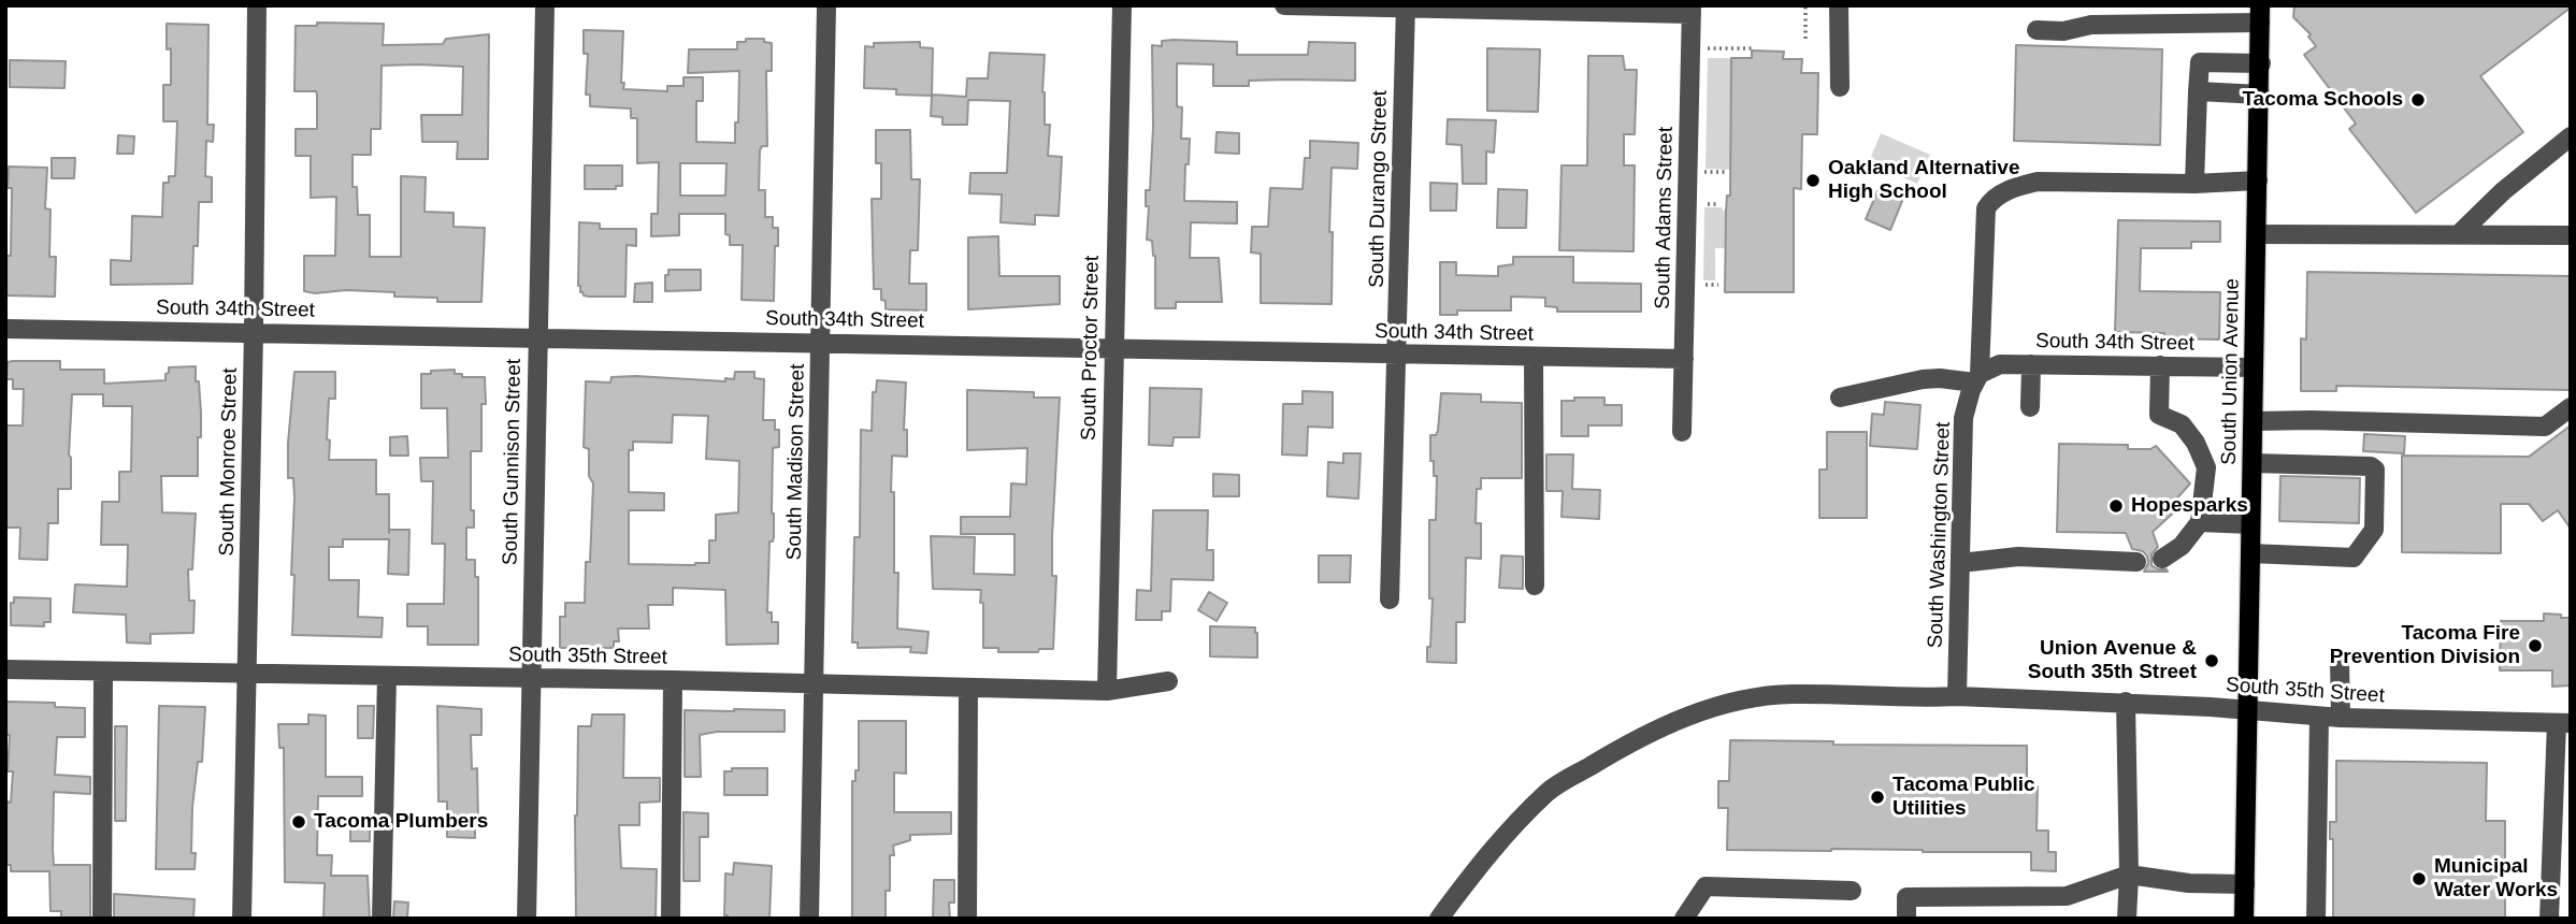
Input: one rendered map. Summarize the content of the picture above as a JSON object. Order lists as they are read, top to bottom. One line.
{"streets":{"main road":["South Union Avenue"],"street":["South Durango Street","South Adams Street","South 34th Street","South Proctor Street","South Monroe Street","South Gunnison Street","South Madison Street","South Washington Street","South 35th Street"]},"crossings":[["South Durango Street","South 34th Street"],["South Adams Street","South 34th Street"],["South 34th Street","South Proctor Street"],["South 34th Street","South Union Avenue"],["South 34th Street","South Monroe Street"],["South 34th Street","South Gunnison Street"],["South 34th Street","South Madison Street"],["South 34th Street","South Washington Street"],["South Proctor Street","South 35th Street"],["South Union Avenue","South 35th Street"],["South Monroe Street","South 35th Street"],["South Gunnison Street","South 35th Street"],["South Madison Street","South 35th Street"],["South Washington Street","South 35th Street"]],"places":["Tacoma Schools","Oakland Alternative High School","Hopesparks","Tacoma Fire Prevention Division","Union Avenue & South 35th Street","Tacoma Public Utilities","Tacoma Plumbers","Municipal Water Works"]}
